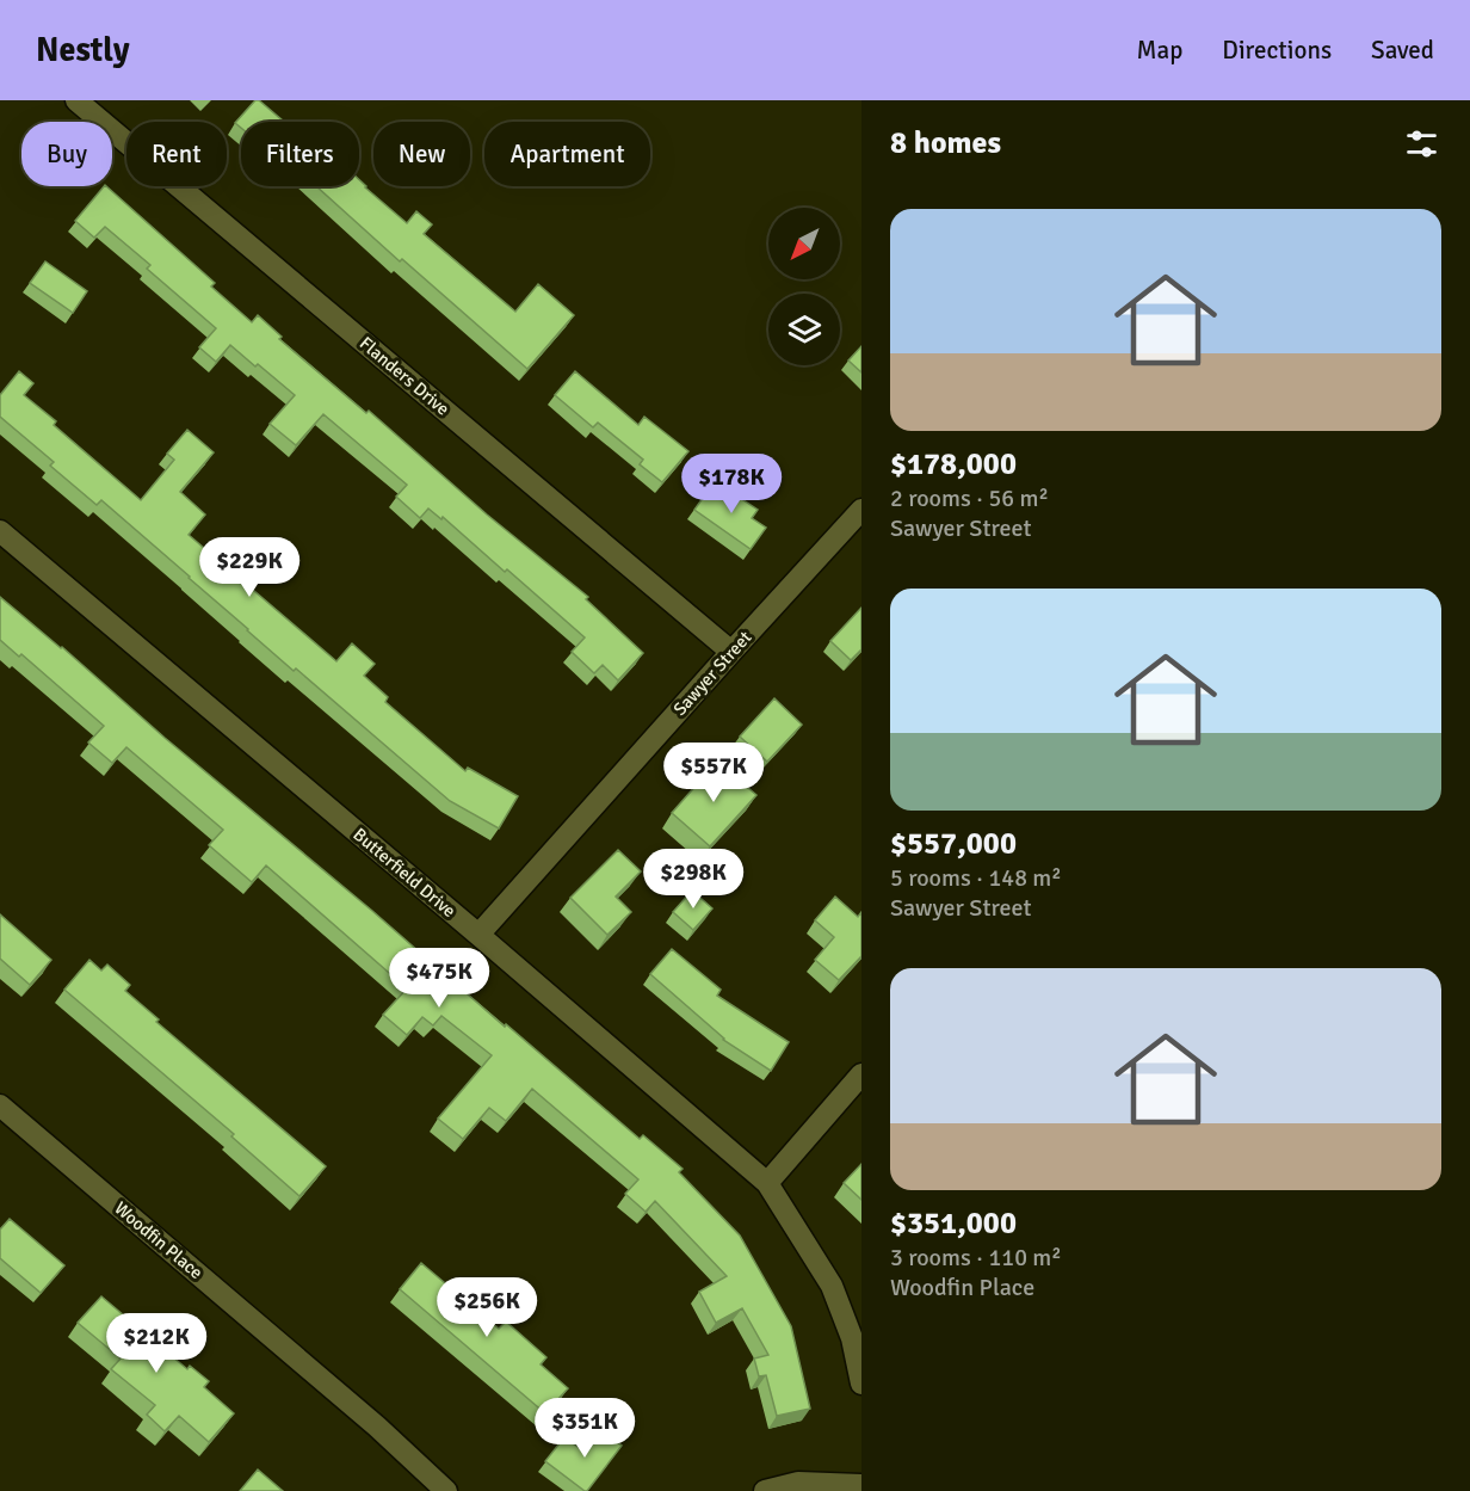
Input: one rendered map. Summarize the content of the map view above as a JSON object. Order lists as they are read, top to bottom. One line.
{"streets":{"street":["Flanders Drive","Sawyer Street","Butterfield Drive","Woodfin Place"]},"crossings":[["Flanders Drive","Sawyer Street"],["Sawyer Street","Butterfield Drive"]],"north":"bottom left","page":{"header":"Nestly","nav":["Map","Directions","Saved"],"heading":"8 homes","chip":["Buy","Rent","Filters","New","Apartment"],"list":[{"name":"$178,000","note":"2 rooms · 56 m² · Sawyer Street"},{"name":"$557,000","note":"5 rooms · 148 m² · Sawyer Street"},{"name":"$351,000","note":"3 rooms · 110 m² · Woodfin Place"}],"price":["$178K","$229K","$557K","$298K","$475K","$256K","$212K","$351K"]}}
